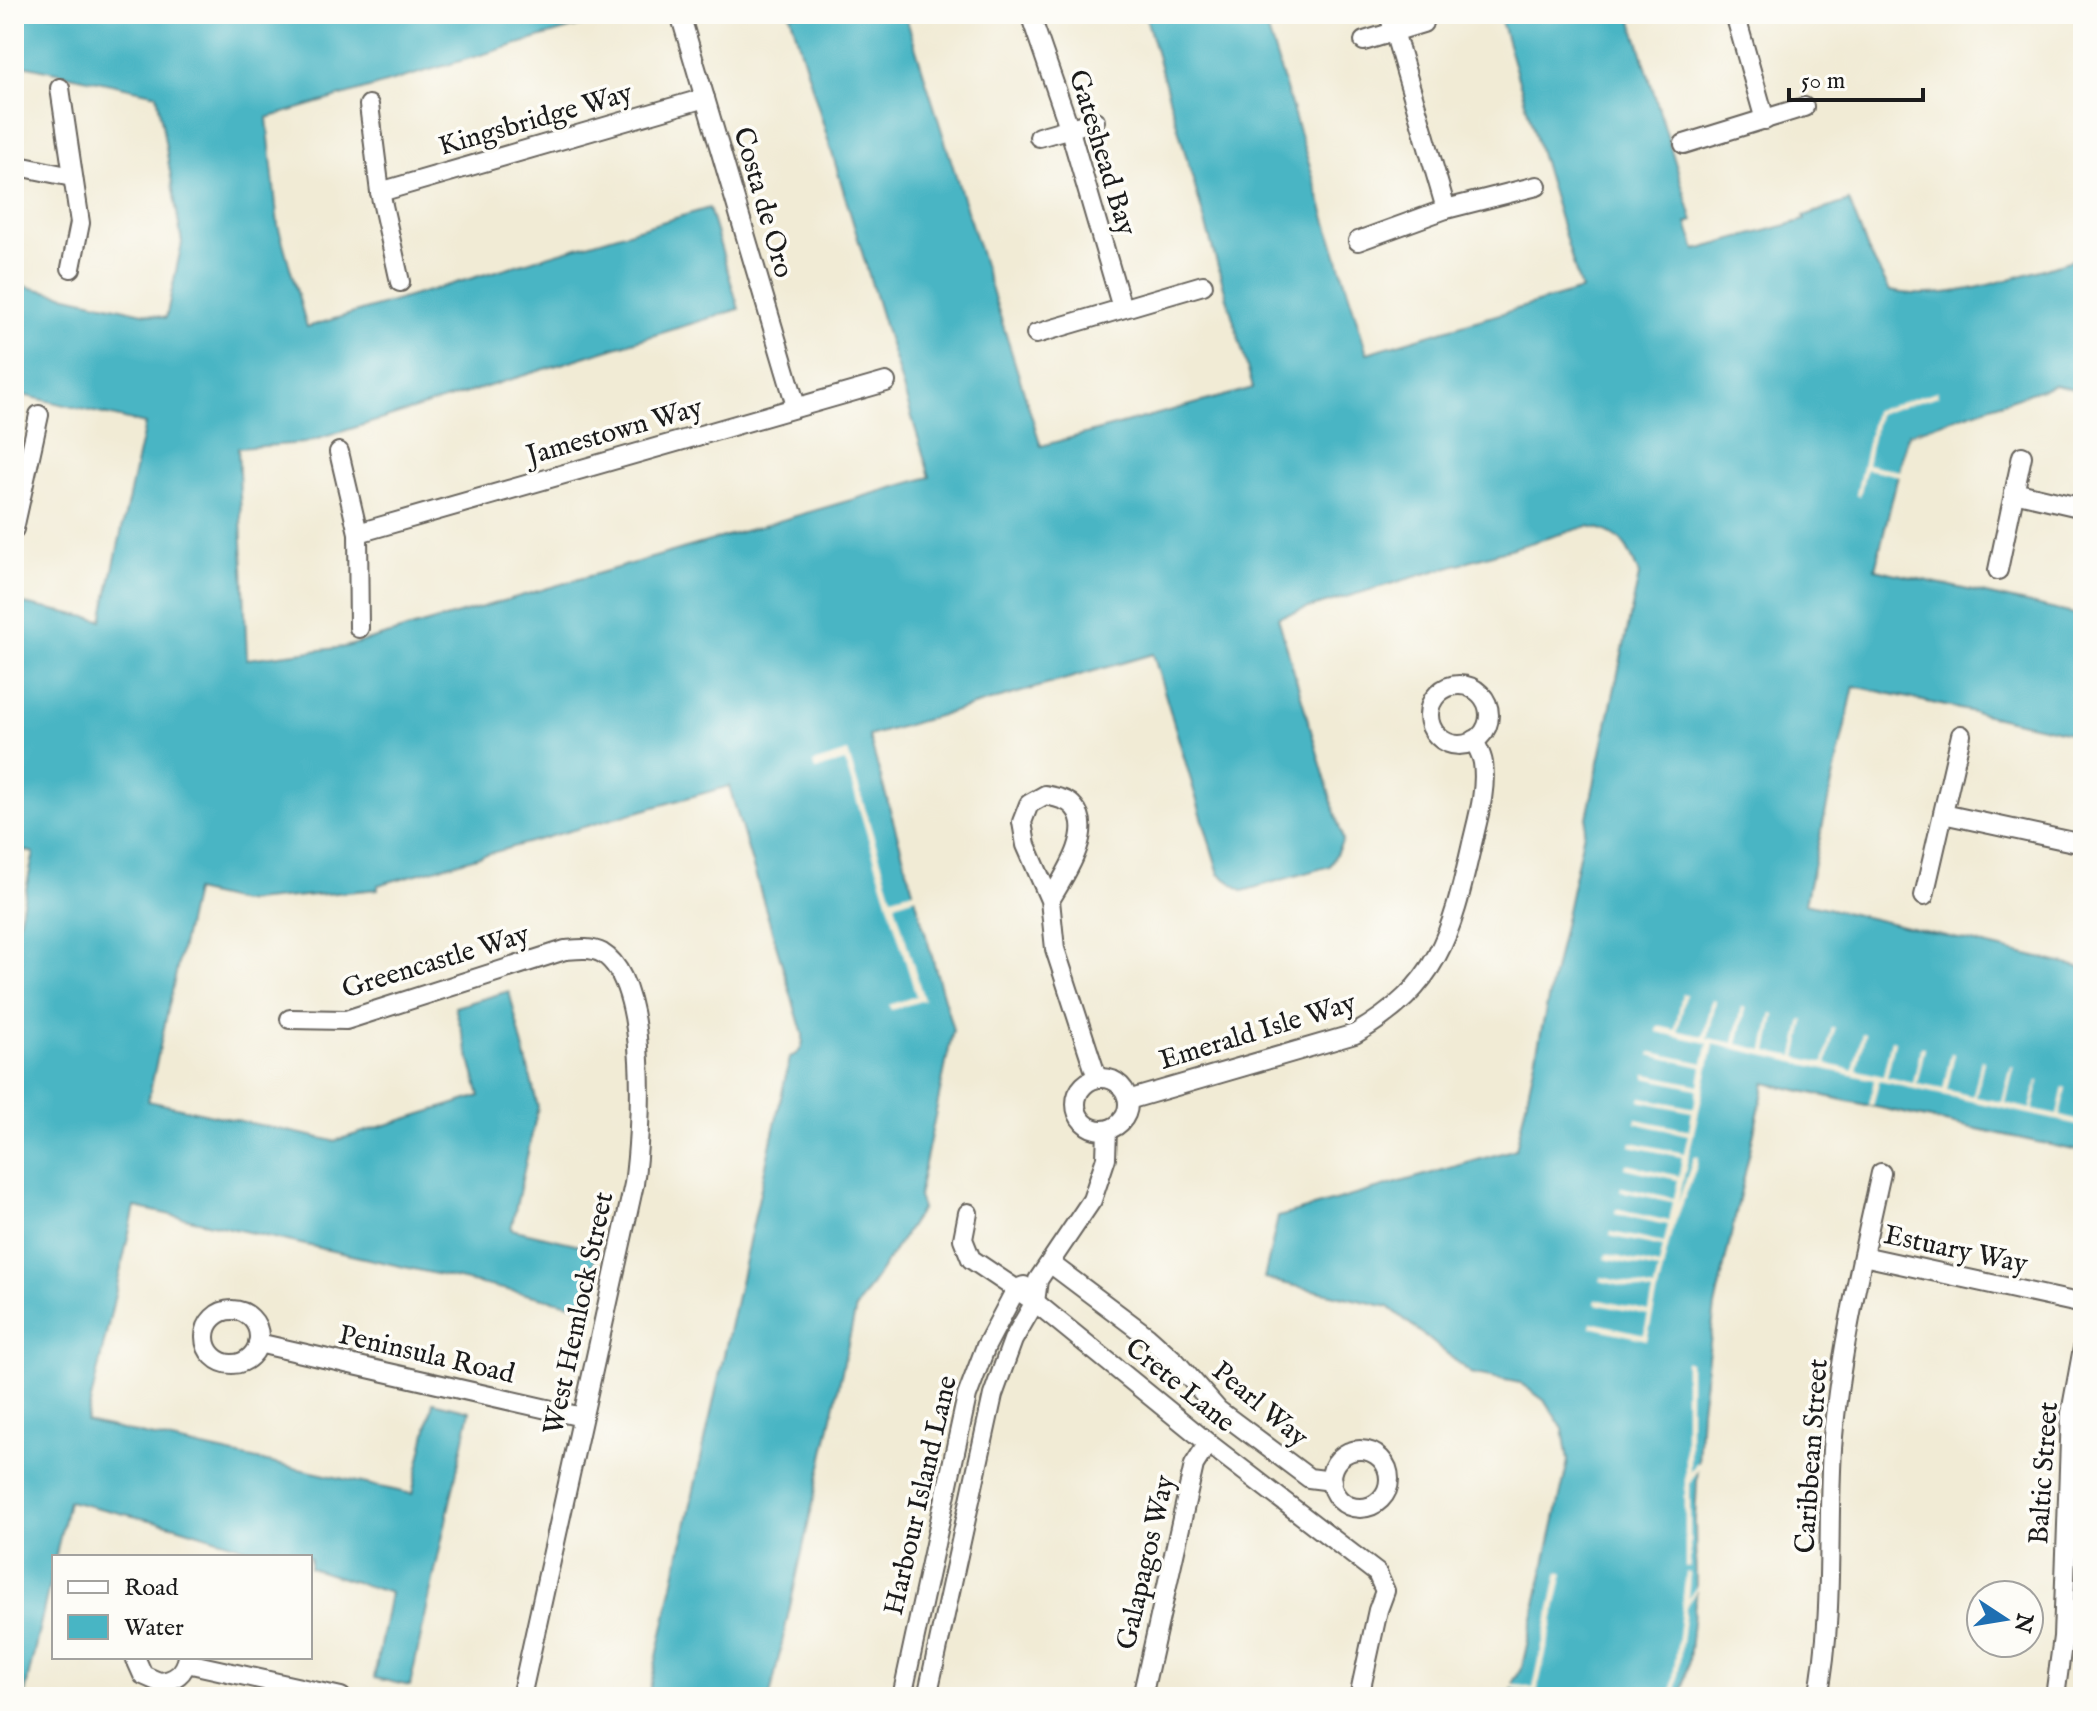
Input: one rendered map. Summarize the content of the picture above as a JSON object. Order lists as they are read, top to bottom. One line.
{"streets":{"street":["Kingsbridge Way","Gateshead Bay","Costa de Oro","Jamestown Way","Greencastle Way","Emerald Isle Way","Estuary Way","West Hemlock Street","Peninsula Road","Crete Lane","Pearl Way","Caribbean Street","Baltic Street","Harbour Island Lane","Galapagos Way"]},"crossings":[["Kingsbridge Way","Costa de Oro"],["Costa de Oro","Jamestown Way"],["Greencastle Way","West Hemlock Street"],["Emerald Isle Way","Harbour Island Lane"],["Estuary Way","Caribbean Street"],["West Hemlock Street","Peninsula Road"],["Crete Lane","Harbour Island Lane"],["Crete Lane","Galapagos Way"],["Pearl Way","Harbour Island Lane"]],"legend":["Road","Water"],"scale_bar":"50 m","north":"right"}
